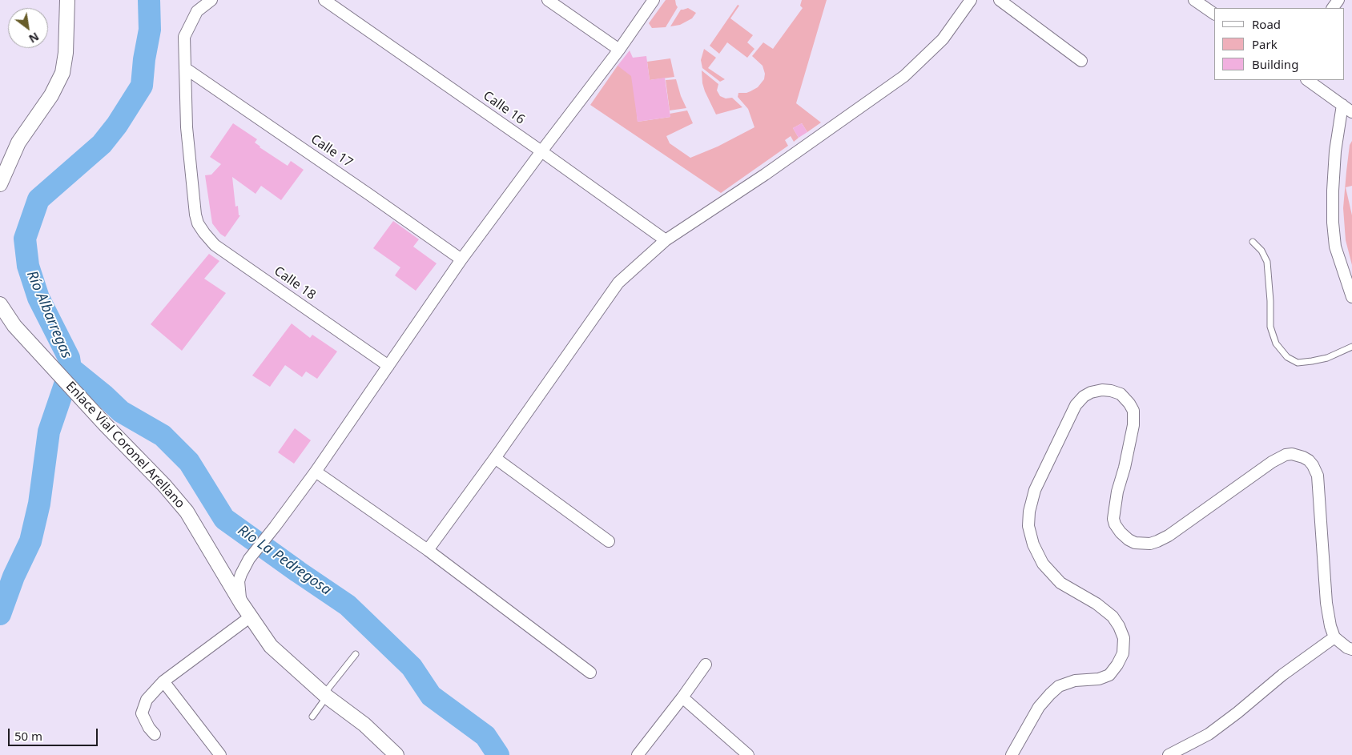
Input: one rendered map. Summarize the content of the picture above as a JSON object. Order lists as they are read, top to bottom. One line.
{"streets":{"street":["Calle 16","Calle 17","Calle 18","Enlace Vial Coronel Arellano"]},"crossings":[["Calle 17","Calle 18"]],"water":["Río Albarregas","Río La Pedregosa"],"legend":["Road","Park","Building"],"scale_bar":"50 m","north":"bottom right"}
